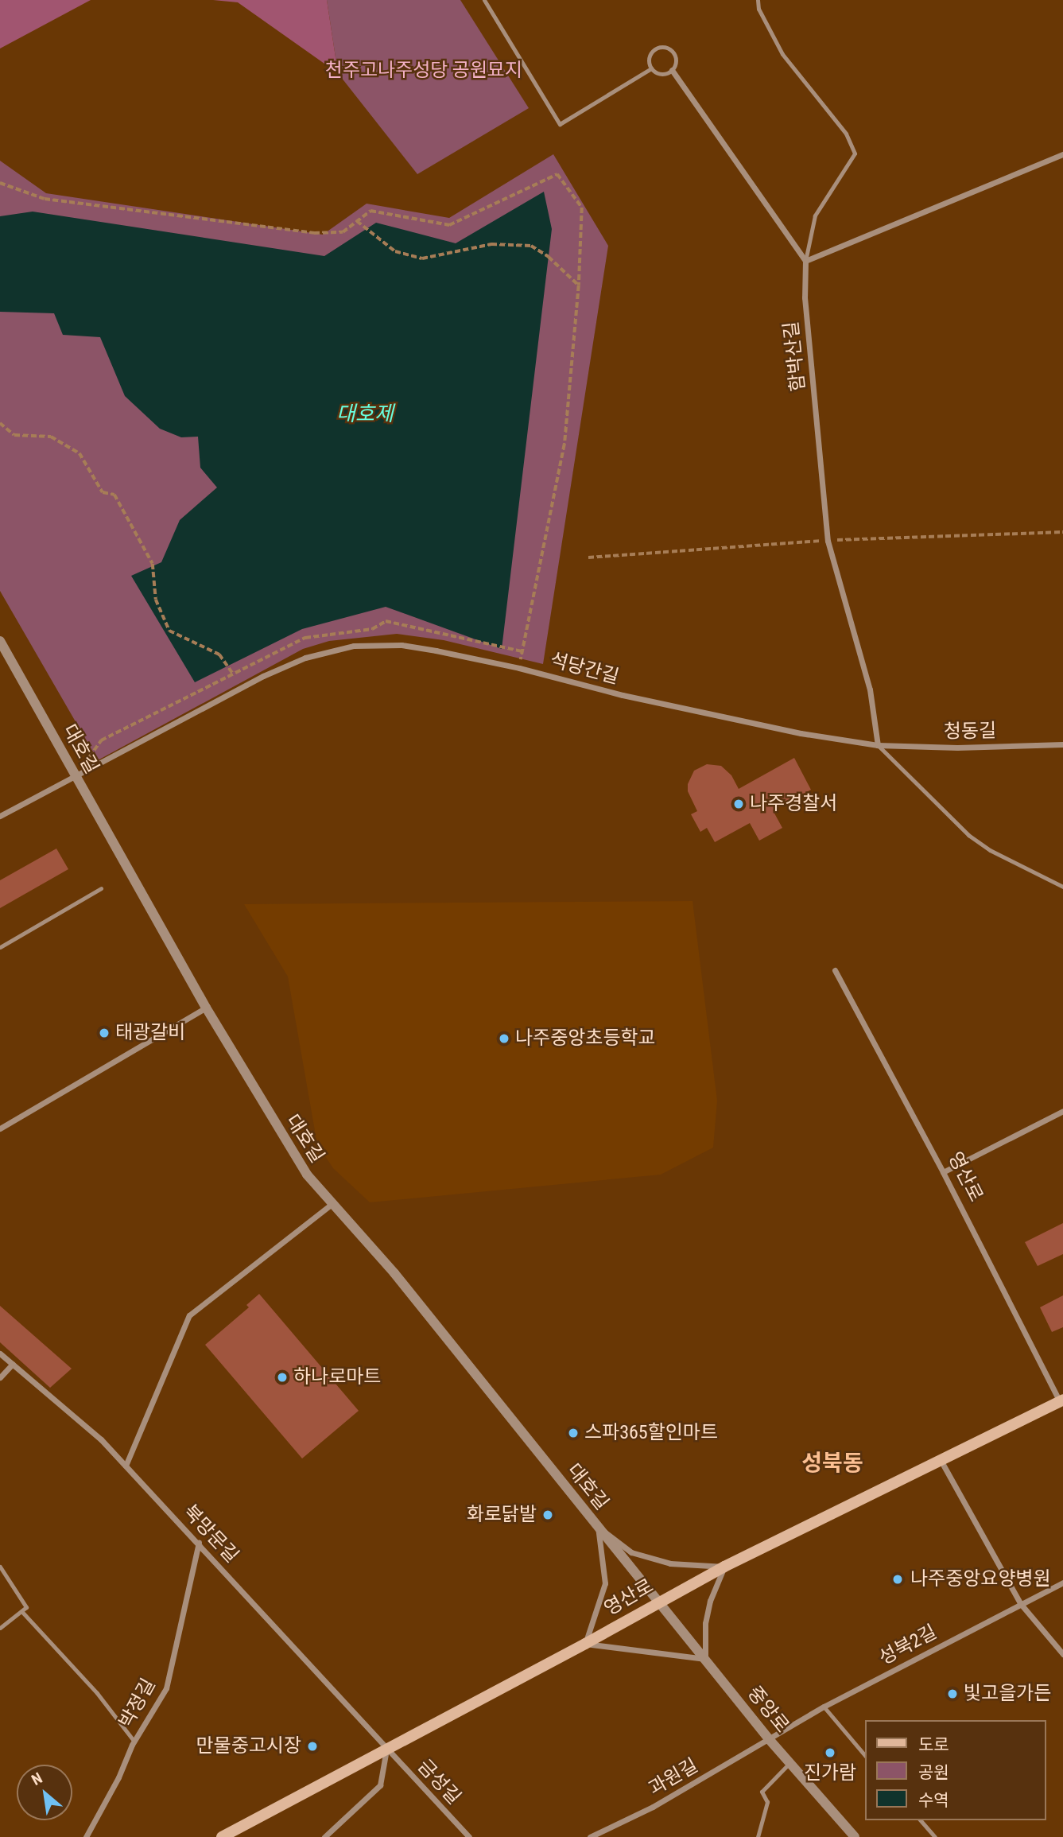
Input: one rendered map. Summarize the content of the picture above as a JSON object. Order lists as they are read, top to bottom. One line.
{"streets":{"main road":["영산로"],"street":["함박산길","석당간길","청동길","대호길","북망문길","성북2길","박정길","중앙로","과원길","금성길"]},"crossings":[["함박산길","석당간길"],["함박산길","청동길"],["석당간길","청동길"],["석당간길","대호길"],["대호길","영산로"],["대호길","중앙로"],["영산로","북망문길"],["영산로","중앙로"],["영산로","금성길"],["북망문길","박정길"],["북망문길","금성길"],["성북2길","중앙로"],["성북2길","과원길"],["중앙로","과원길"]],"districts":["성북동"],"water":["대호제"],"parks":["천주고나주성당 공원묘지"],"places":["나주경찰서","태광갈비","나주중앙초등학교","하나로마트","스파365할인마트","화로닭발","나주중앙요양병원","빛고을가든","만물중고시장","진가람"],"legend":["도로","공원","수역"],"north":"top left"}
